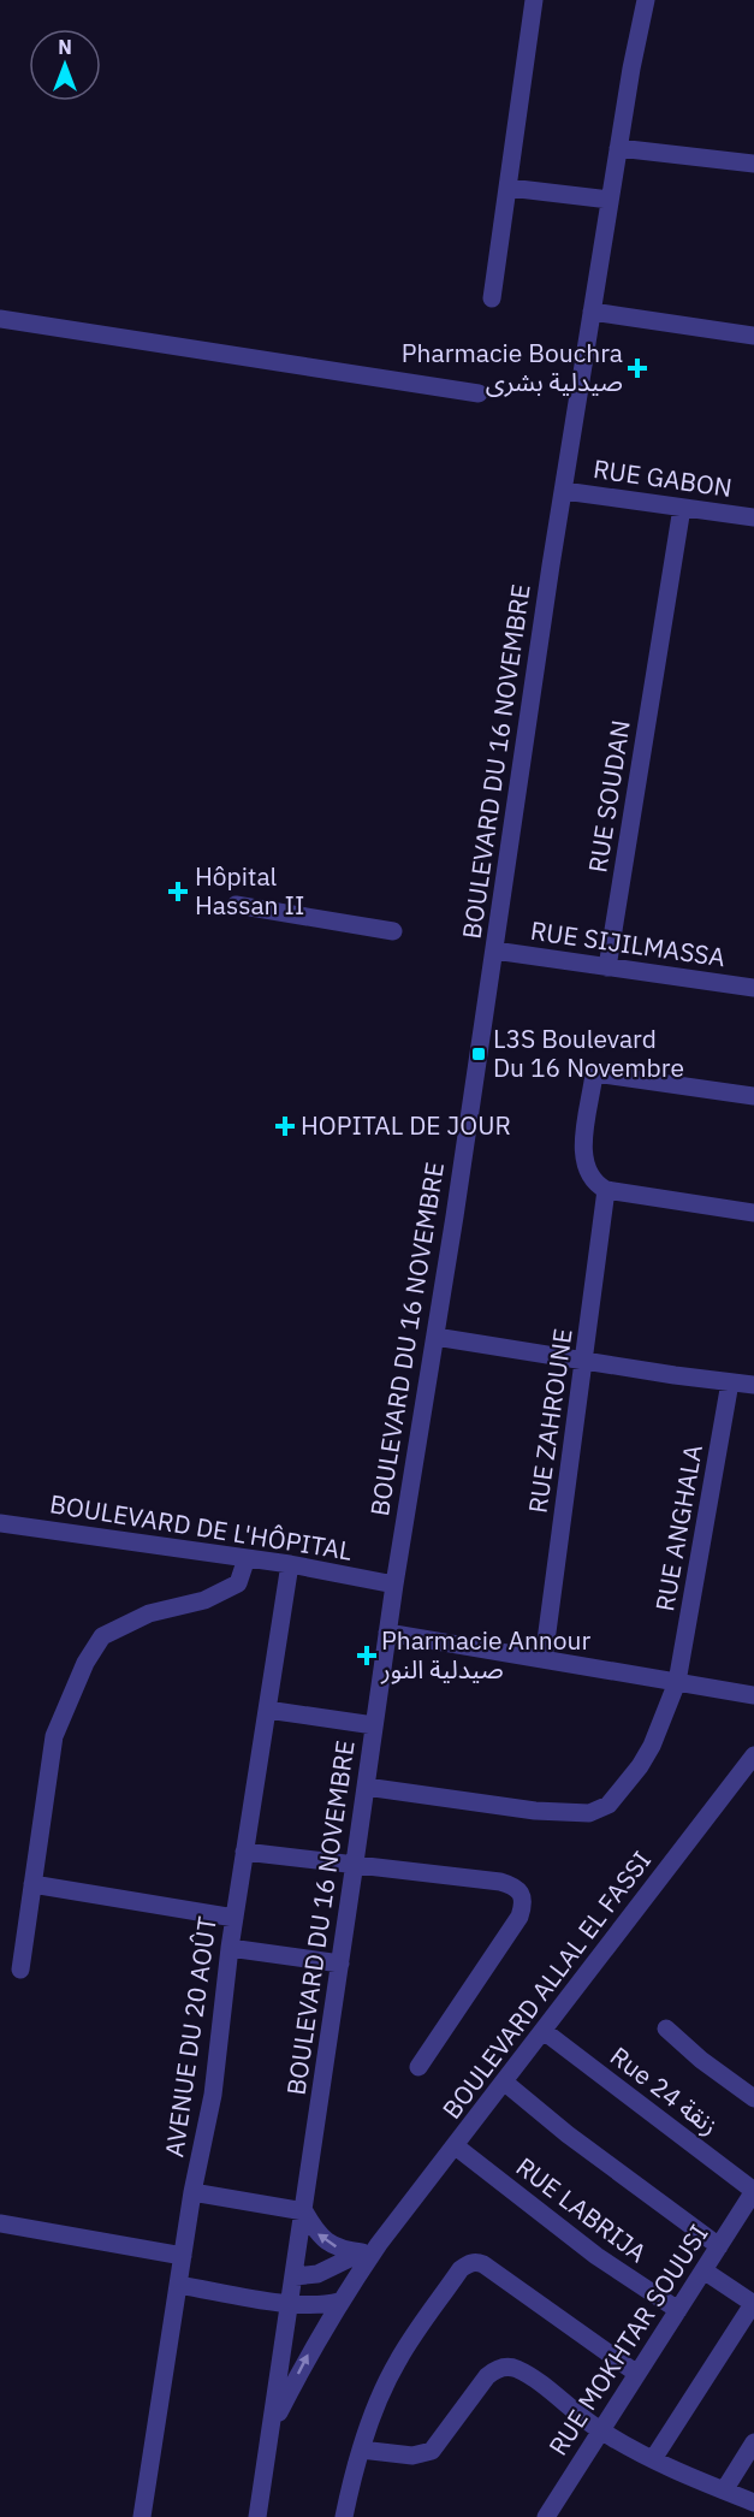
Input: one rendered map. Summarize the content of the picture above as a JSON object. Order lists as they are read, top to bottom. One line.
{"streets":{"street":["RUE GABON","BOULEVARD DU 16 NOVEMBRE","RUE SOUDAN","RUE SIJILMASSA","RUE ZAHROUNE","BOULEVARD DE L'HÔPITAL","RUE ANGHALA","BOULEVARD ALLAL EL FASSI","AVENUE DU 20 AOÛT","Rue 24 زنقة","RUE LABRIJA","RUE MOKHTAR SOUUSI"]},"crossings":[["RUE GABON","BOULEVARD DU 16 NOVEMBRE"],["RUE GABON","RUE SOUDAN"],["BOULEVARD DU 16 NOVEMBRE","RUE SIJILMASSA"],["BOULEVARD DU 16 NOVEMBRE","BOULEVARD DE L'HÔPITAL"],["BOULEVARD DU 16 NOVEMBRE","RUE ANGHALA"],["BOULEVARD DU 16 NOVEMBRE","BOULEVARD ALLAL EL FASSI"],["RUE SOUDAN","RUE SIJILMASSA"],["BOULEVARD DE L'HÔPITAL","AVENUE DU 20 AOÛT"],["BOULEVARD ALLAL EL FASSI","Rue 24 زنقة"],["BOULEVARD ALLAL EL FASSI","RUE LABRIJA"],["Rue 24 زنقة","RUE MOKHTAR SOUUSI"],["RUE LABRIJA","RUE MOKHTAR SOUUSI"]],"places":{"health":["Pharmacie Bouchra صيدلية بشرى","Hôpital Hassan II","HOPITAL DE JOUR","Pharmacie Annour صيدلية النور"],"transit":["L3S Boulevard Du 16 Novembre"]},"north":"top"}
